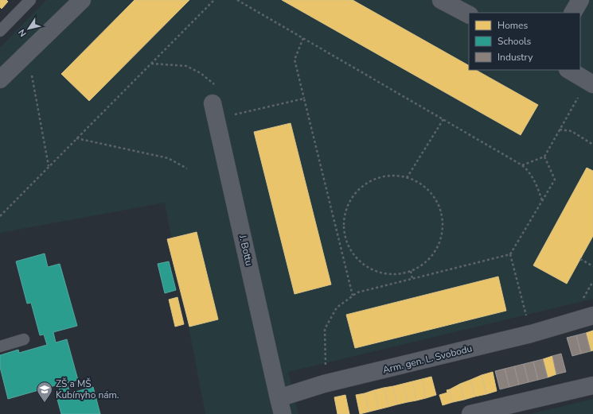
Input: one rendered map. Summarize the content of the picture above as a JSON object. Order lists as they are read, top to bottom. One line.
{"streets":{"street":["J. Bottu","Arm. gen. L. Svobodu"]},"crossings":[["J. Bottu","Arm. gen. L. Svobodu"]],"places":{"school or university":["ZŠ a MŠ Kubínyho nám."]},"legend":["Homes","Schools","Industry"],"north":"bottom left"}
